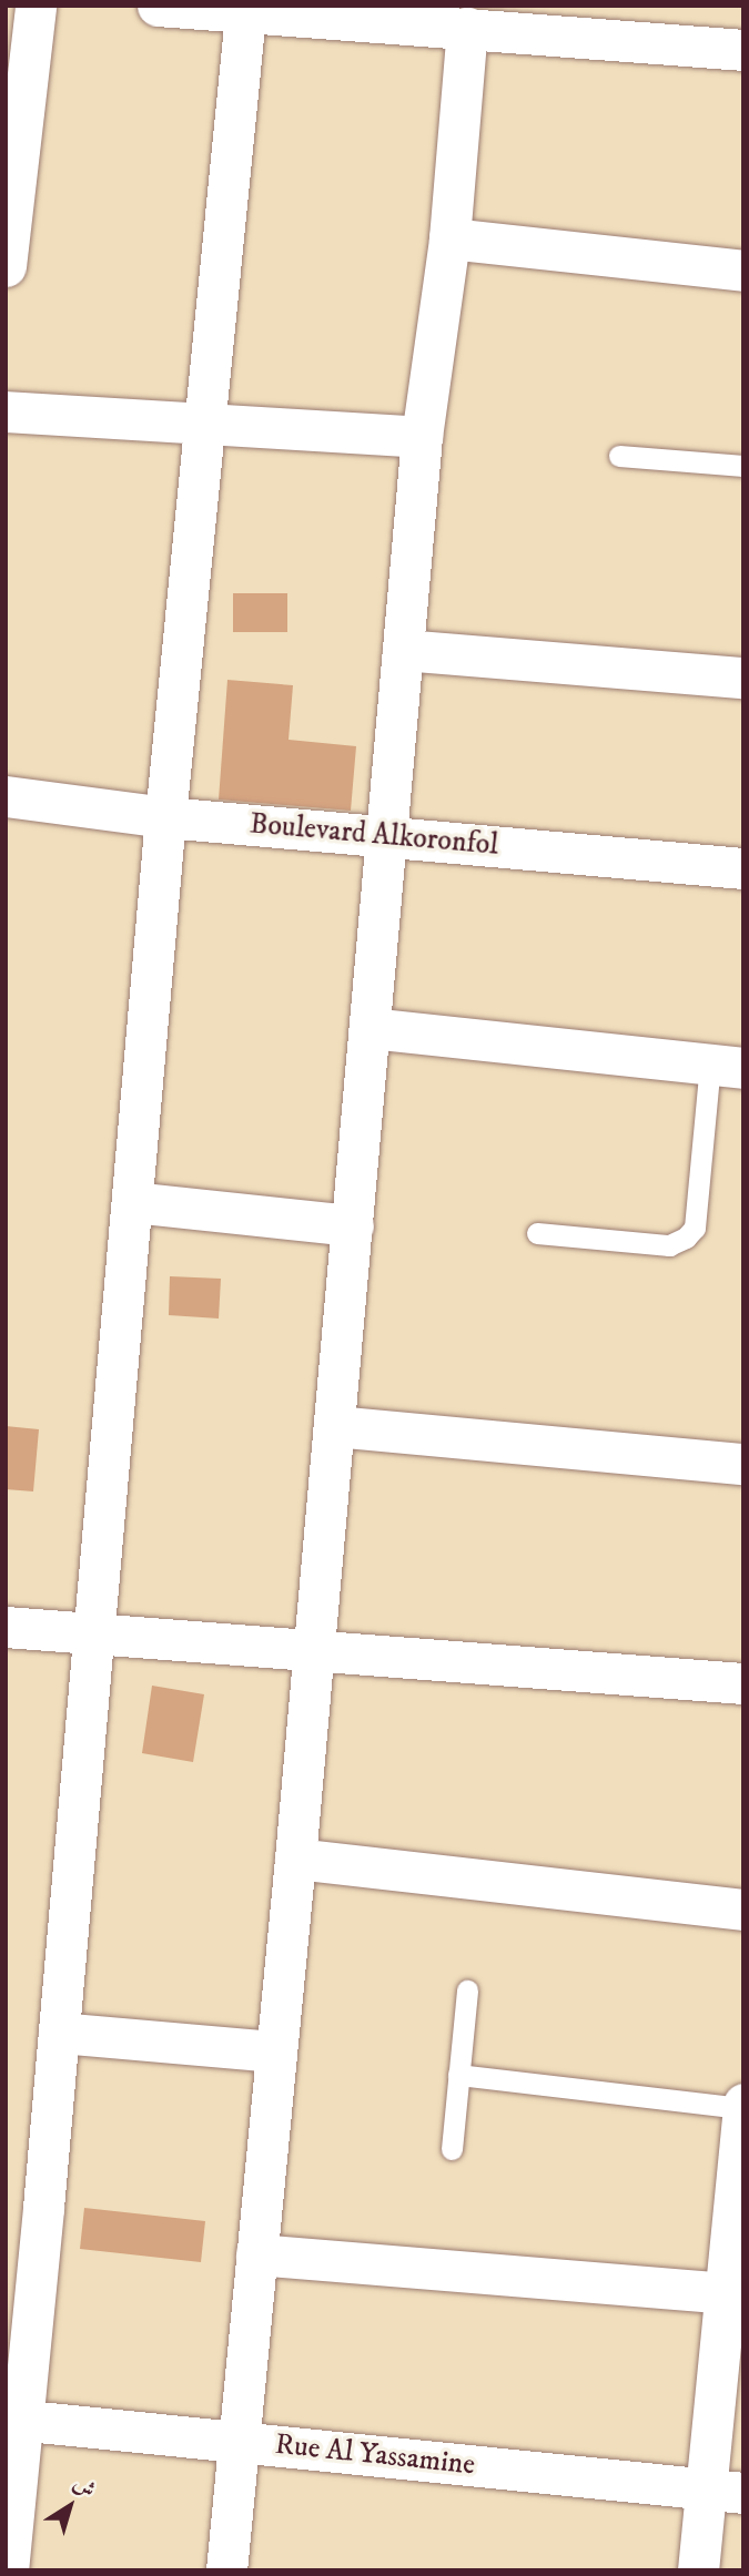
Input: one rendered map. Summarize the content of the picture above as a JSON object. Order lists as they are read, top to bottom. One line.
{"streets":{"street":["Boulevard Alkoronfol","Rue Al Yassamine"]},"north":"top right"}
